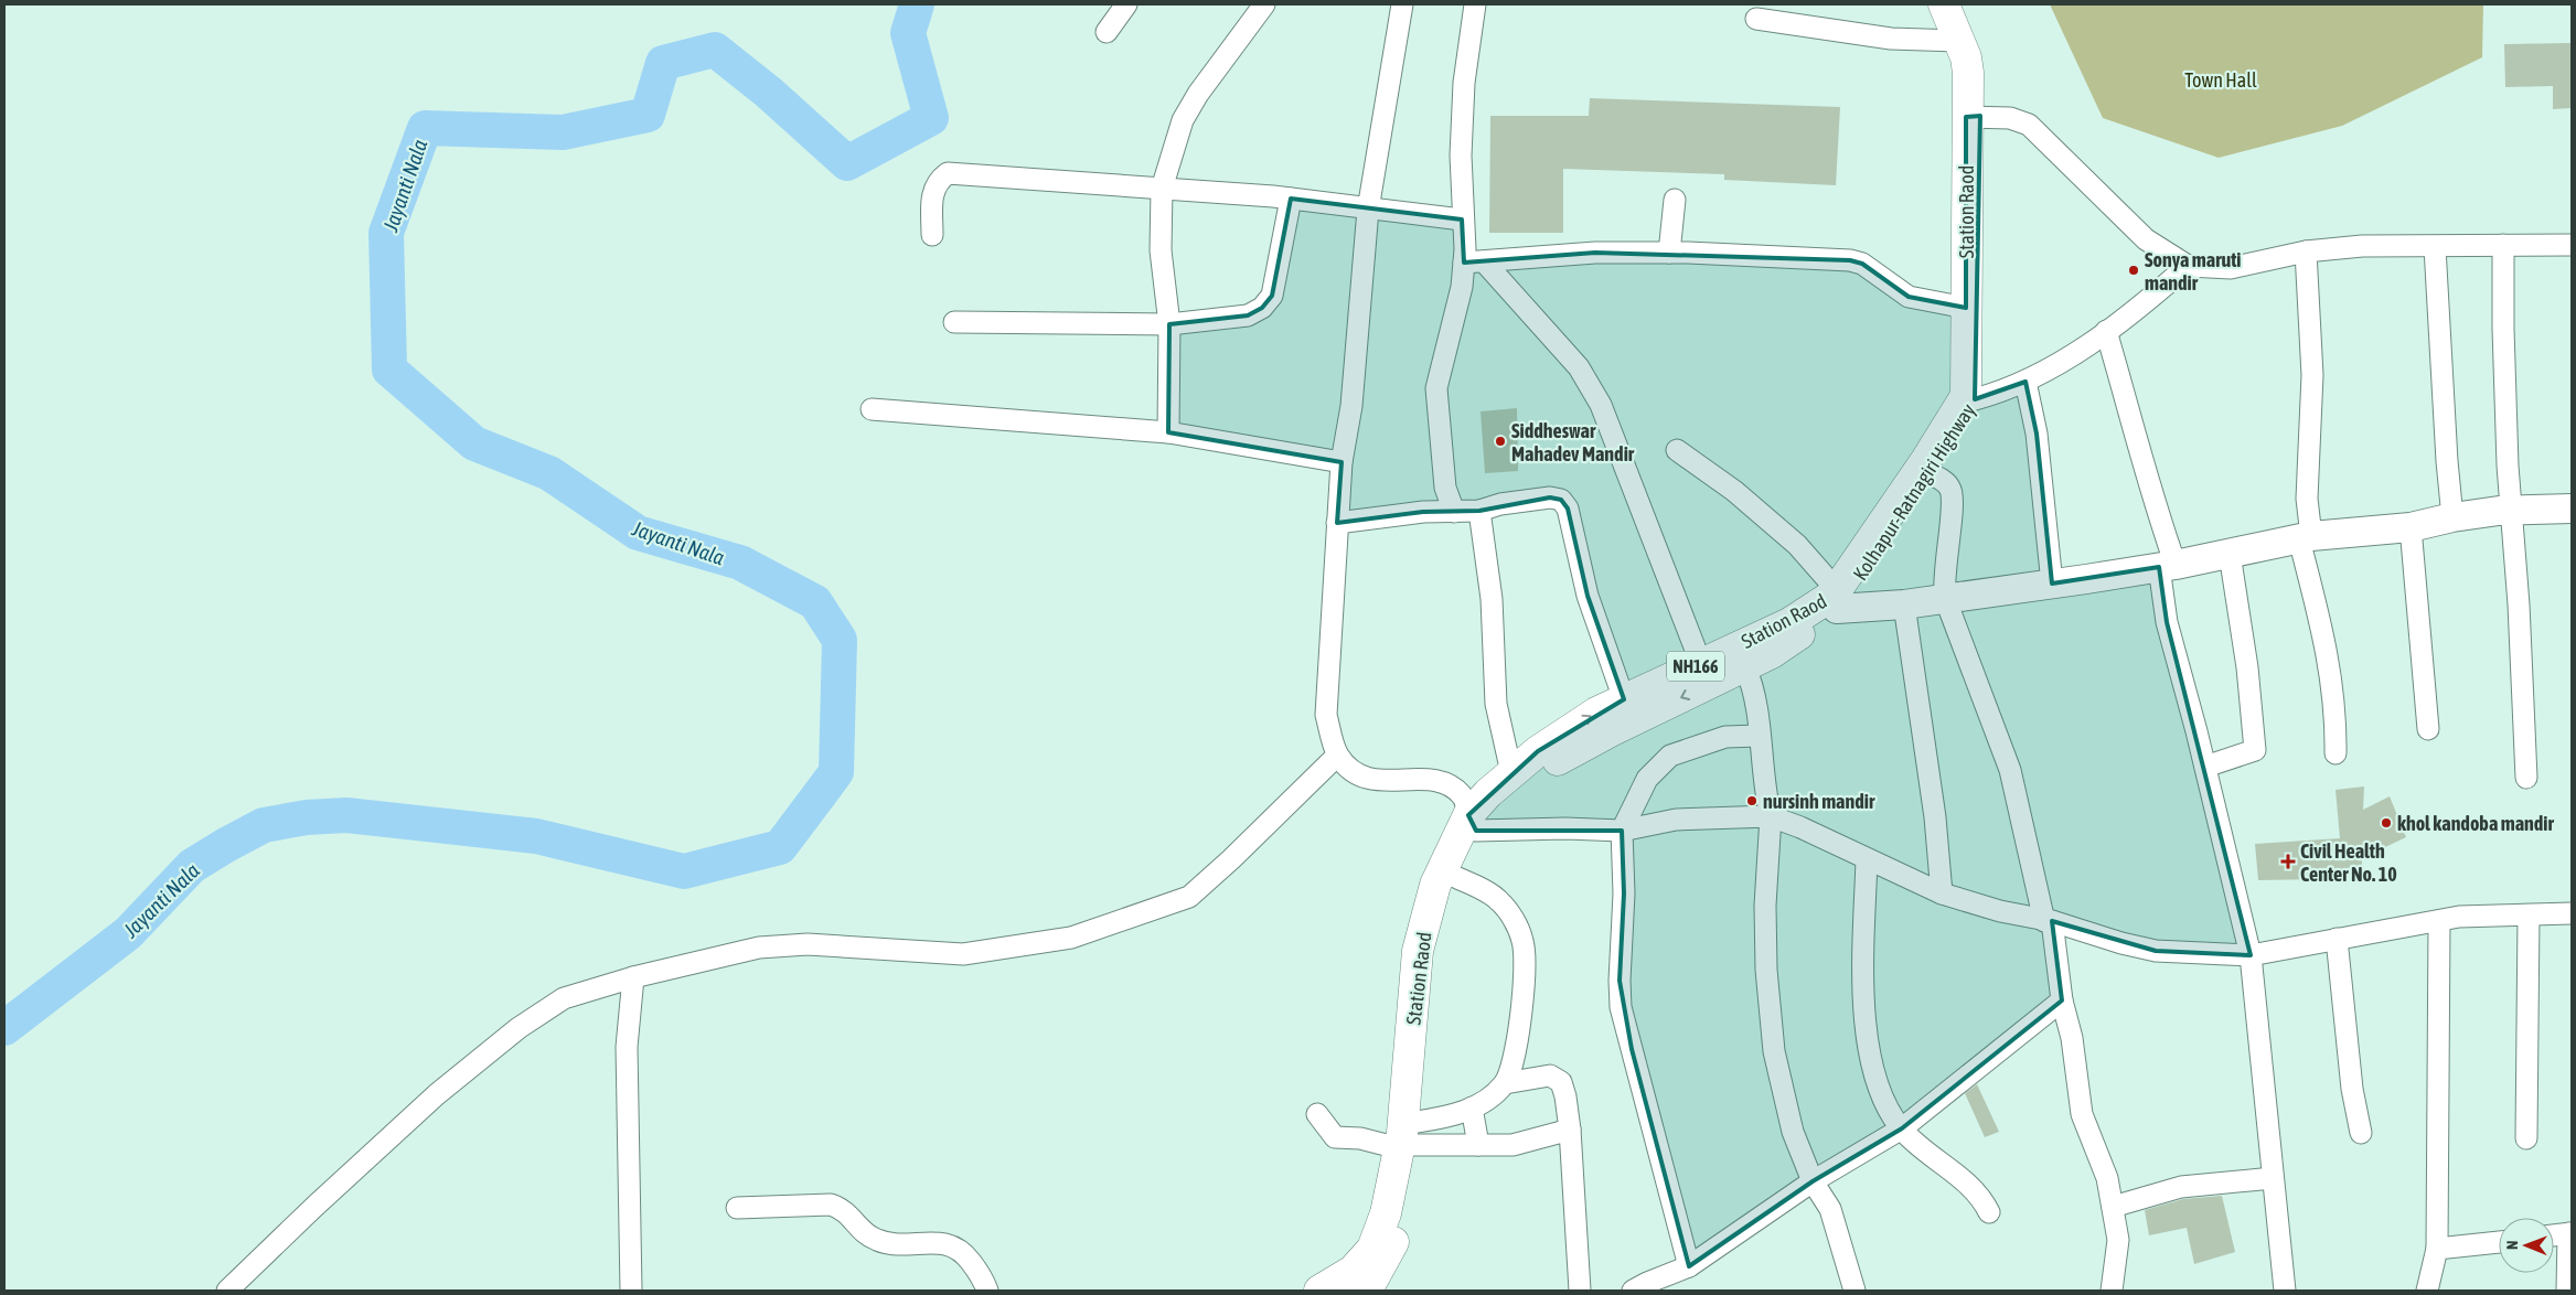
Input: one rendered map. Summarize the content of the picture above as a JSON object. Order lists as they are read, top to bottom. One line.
{"streets":{"highway":["Station Raod","Kolhapur-Ratnagiri Highway","NH166"]},"crossings":[["Station Raod","Kolhapur-Ratnagiri Highway"],["Kolhapur-Ratnagiri Highway","NH166"]],"water":["Jayanti Nala"],"parks":["Town Hall"],"places":{"other":["Sonya maruti mandir","Siddheswar Mahadev Mandir","nursinh mandir","khol kandoba mandir"],"health":["Civil Health Center No. 10"]},"north":"left"}
